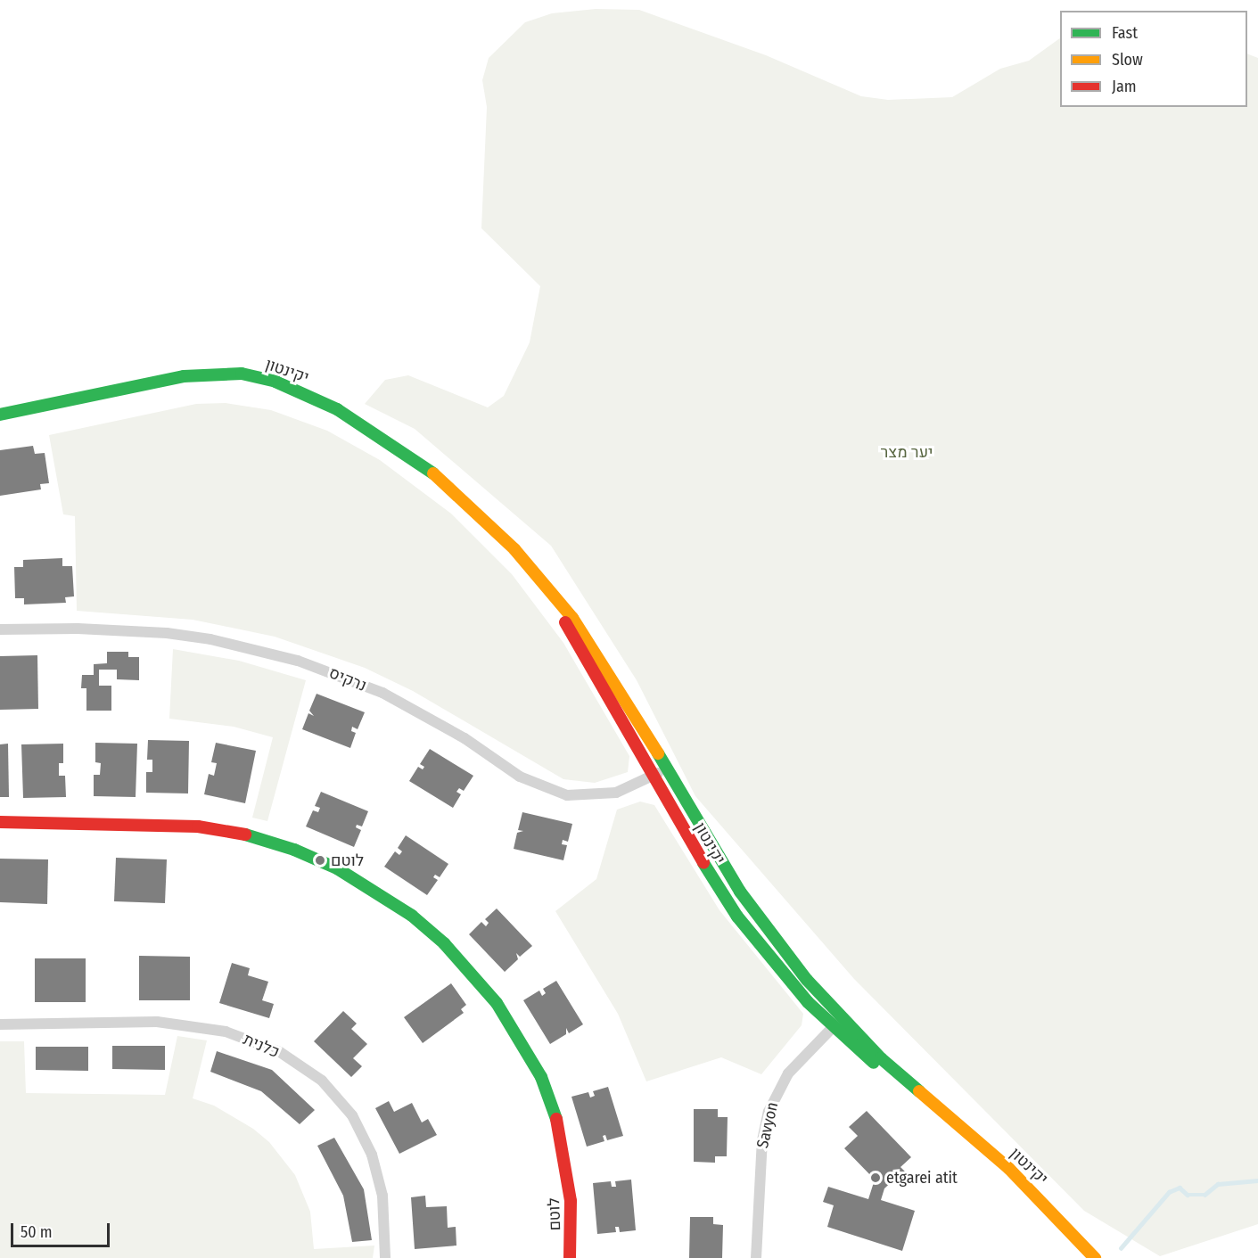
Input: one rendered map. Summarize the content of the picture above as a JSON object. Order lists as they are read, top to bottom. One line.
{"streets":{"street":["יקינטון","נרקיס","כלנית","Savyon","לוטם"]},"crossings":[["יקינטון","נרקיס"],["יקינטון","Savyon"]],"parks":["יער מצר"],"places":["לוטם","etgarei atit"],"legend":["Fast","Slow","Jam"],"scale_bar":"50 m"}
